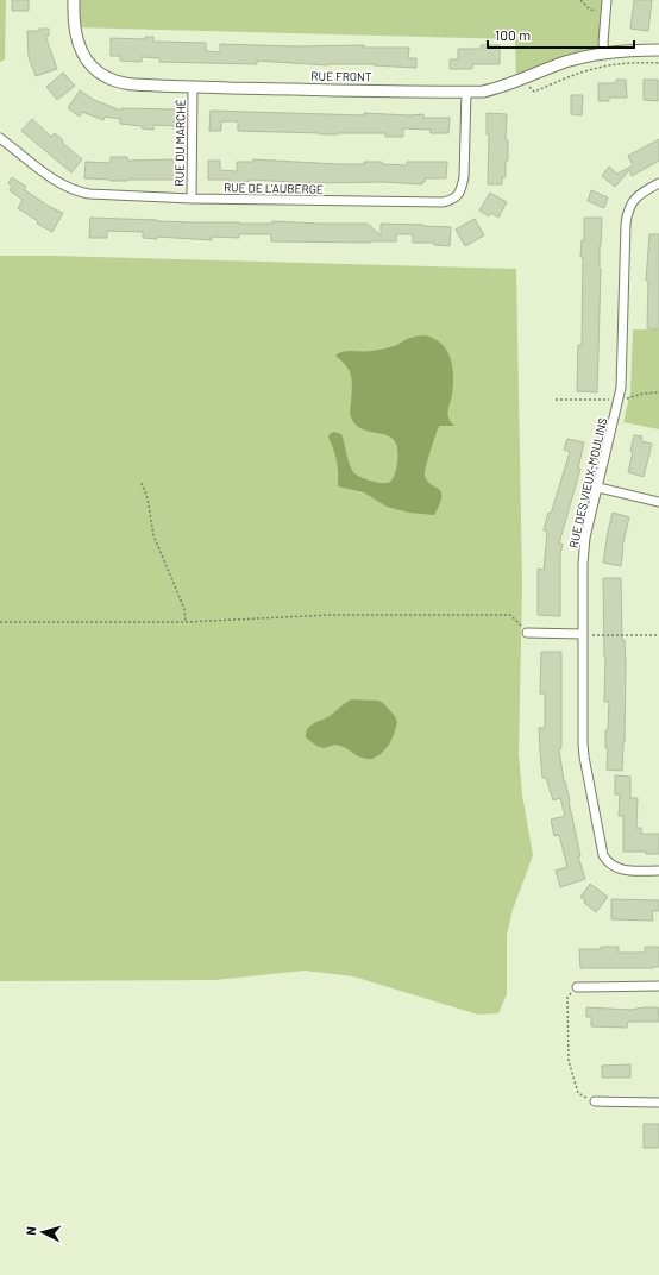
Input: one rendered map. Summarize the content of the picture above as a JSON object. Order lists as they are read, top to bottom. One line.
{"streets":{"street":["RUE FRONT","RUE DU MARCHÉ","RUE DE L'AUBERGE","RUE DES VIEUX-MOULINS"]},"crossings":[["RUE FRONT","RUE DU MARCHÉ"],["RUE FRONT","RUE DE L'AUBERGE"],["RUE DU MARCHÉ","RUE DE L'AUBERGE"]],"scale_bar":"100 m","north":"left"}
